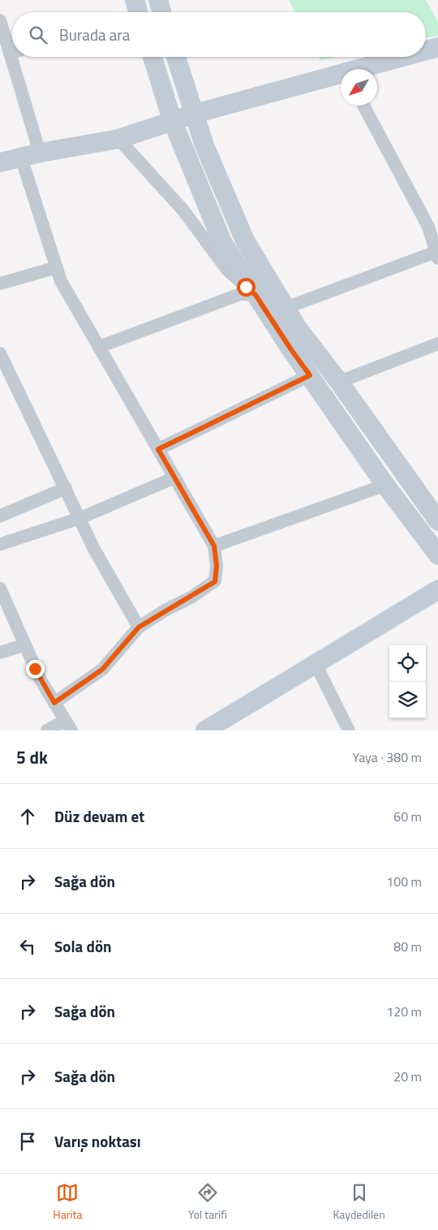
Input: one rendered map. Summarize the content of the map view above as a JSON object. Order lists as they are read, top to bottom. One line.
{"north":"bottom left","page":{"search":"Burada ara","heading":["5 dk","Yaya · 380 m"],"list":[["Düz devam et","60 m"],["Sağa dön","100 m"],["Sola dön","80 m"],["Sağa dön","120 m"],["Sağa dön","20 m"],"Varış noktası"],"nav":["Harita","Yol tarifi","Kaydedilen"]}}
